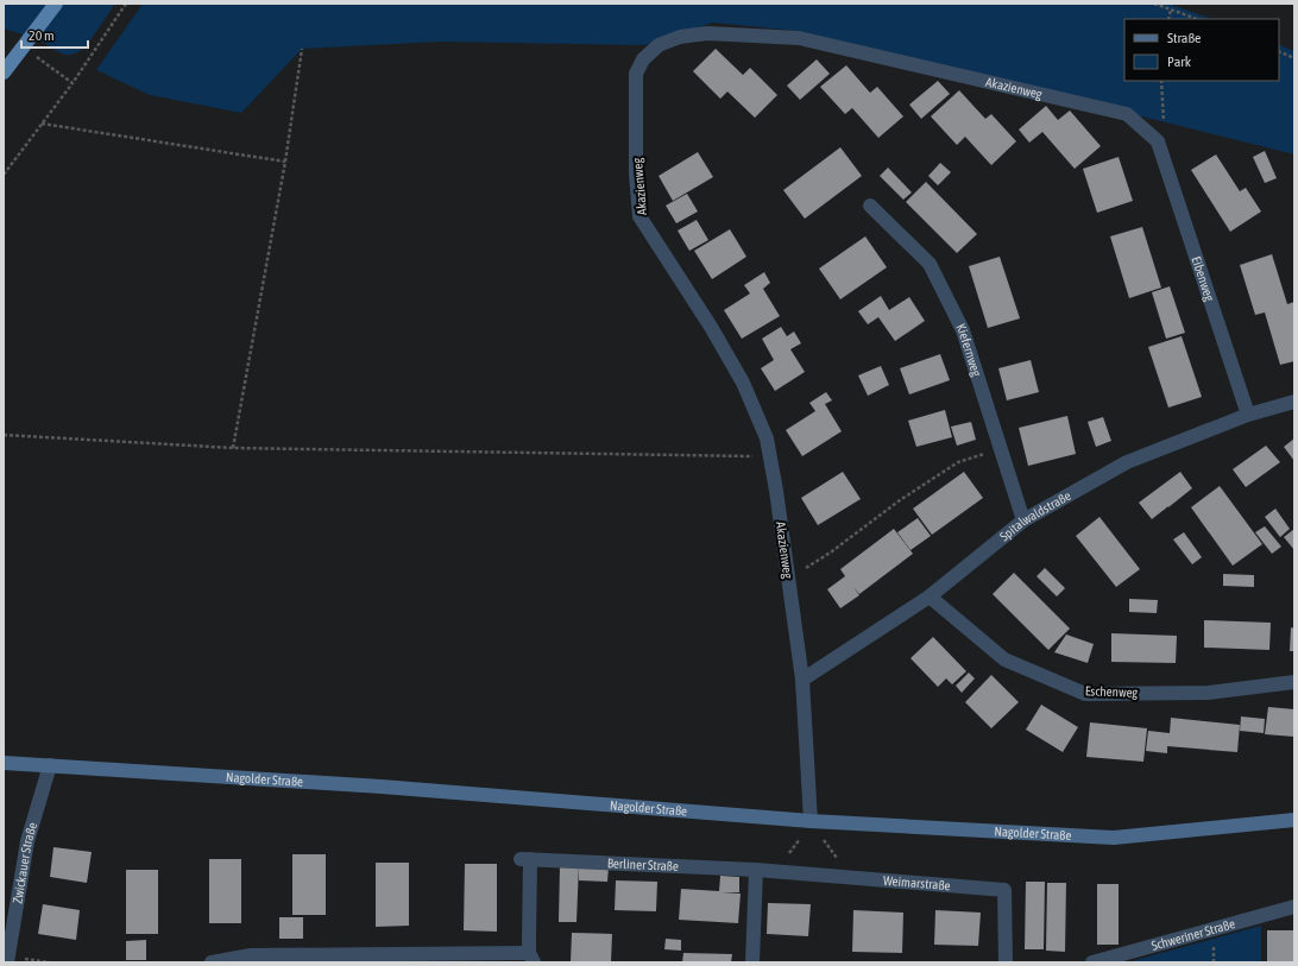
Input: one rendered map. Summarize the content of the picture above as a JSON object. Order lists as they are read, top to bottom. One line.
{"streets":{"main road":["Nagolder Straße"],"street":["Akazienweg","Eibenweg","Kiefernweg","Spitalwaldstraße","Eschenweg","Zwickauer Straße","Berliner Straße","Weimarstraße","Schweriner Straße"]},"crossings":[["Akazienweg","Eibenweg"],["Akazienweg","Spitalwaldstraße"],["Akazienweg","Nagolder Straße"],["Eibenweg","Spitalwaldstraße"],["Kiefernweg","Spitalwaldstraße"],["Spitalwaldstraße","Eschenweg"],["Nagolder Straße","Zwickauer Straße"],["Berliner Straße","Weimarstraße"]],"legend":["Straße","Park"],"scale_bar":"20 m"}
